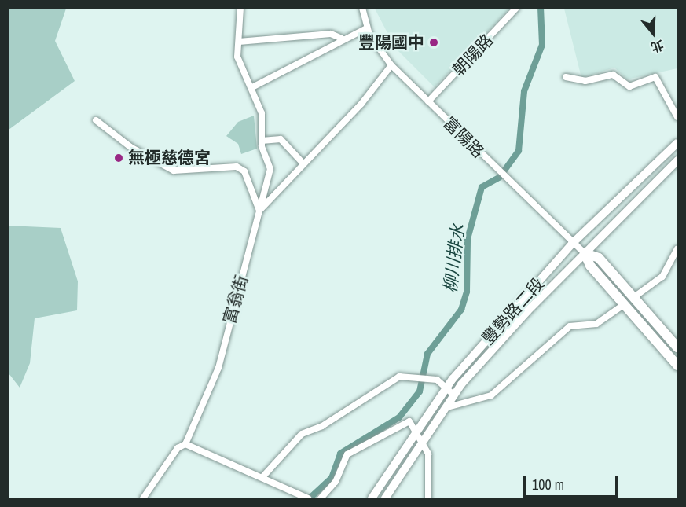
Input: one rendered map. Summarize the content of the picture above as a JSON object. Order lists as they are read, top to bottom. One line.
{"streets":{"main road":["豐勢路二段"],"street":["朝陽路","富陽路","富翁街"]},"crossings":[["朝陽路","富陽路"],["富陽路","富翁街"],["富陽路","豐勢路二段"]],"water":["柳川排水"],"places":["豐陽國中","無極慈德宮"],"scale_bar":"100 m","north":"bottom"}
